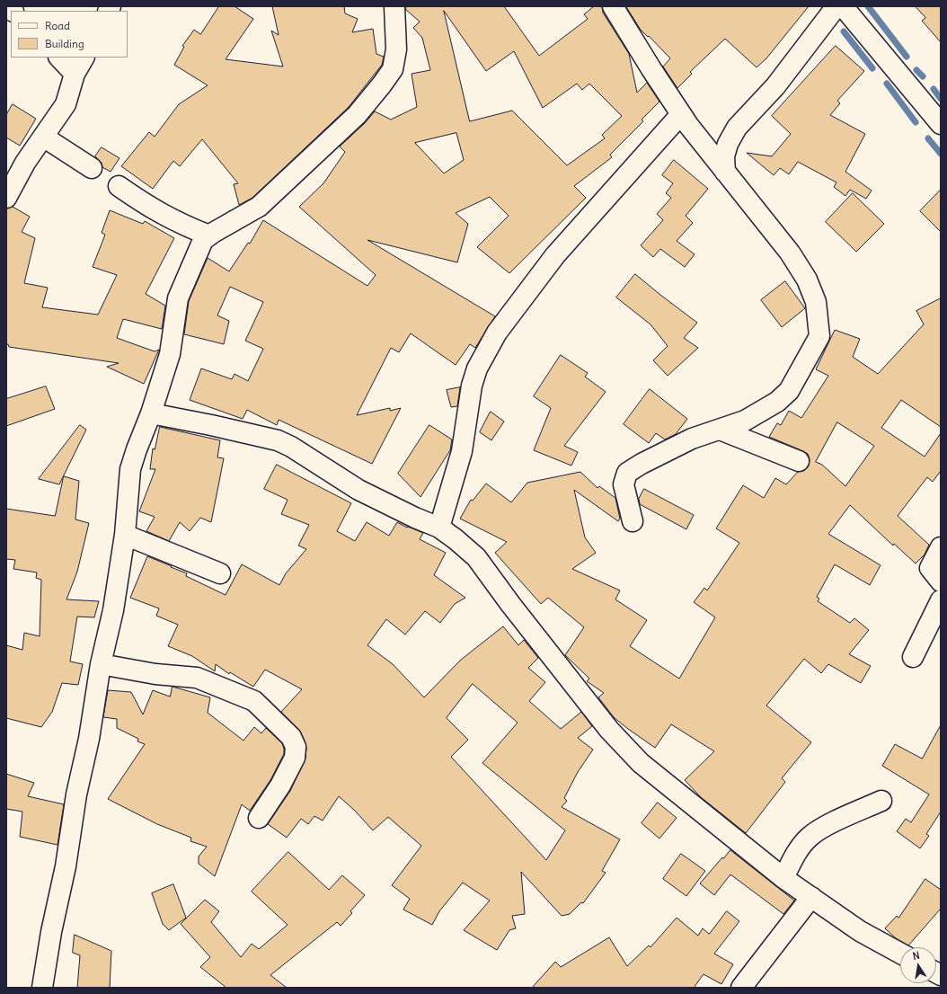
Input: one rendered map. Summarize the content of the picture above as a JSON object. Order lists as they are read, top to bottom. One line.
{"legend":["Road","Building"],"north":"top"}
